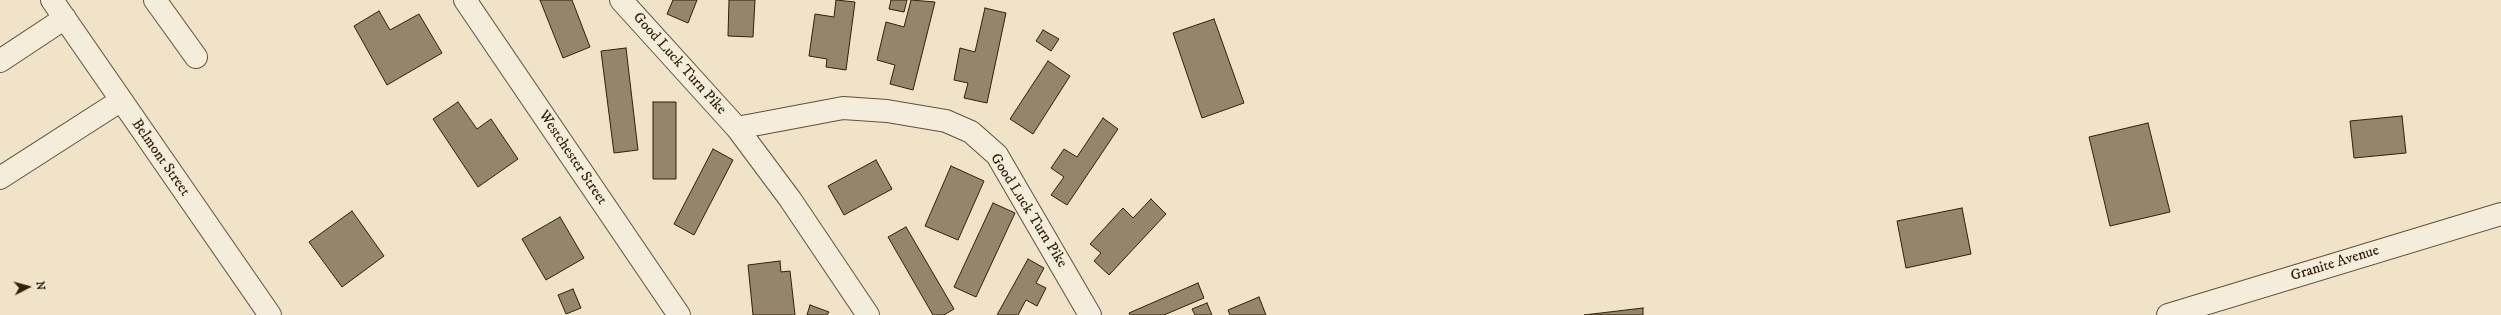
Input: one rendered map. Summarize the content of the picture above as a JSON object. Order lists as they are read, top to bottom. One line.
{"streets":{"street":["Good Luck Turn Pike","Belmont Street","Westchester Street","Granite Avenue"]},"north":"right"}
